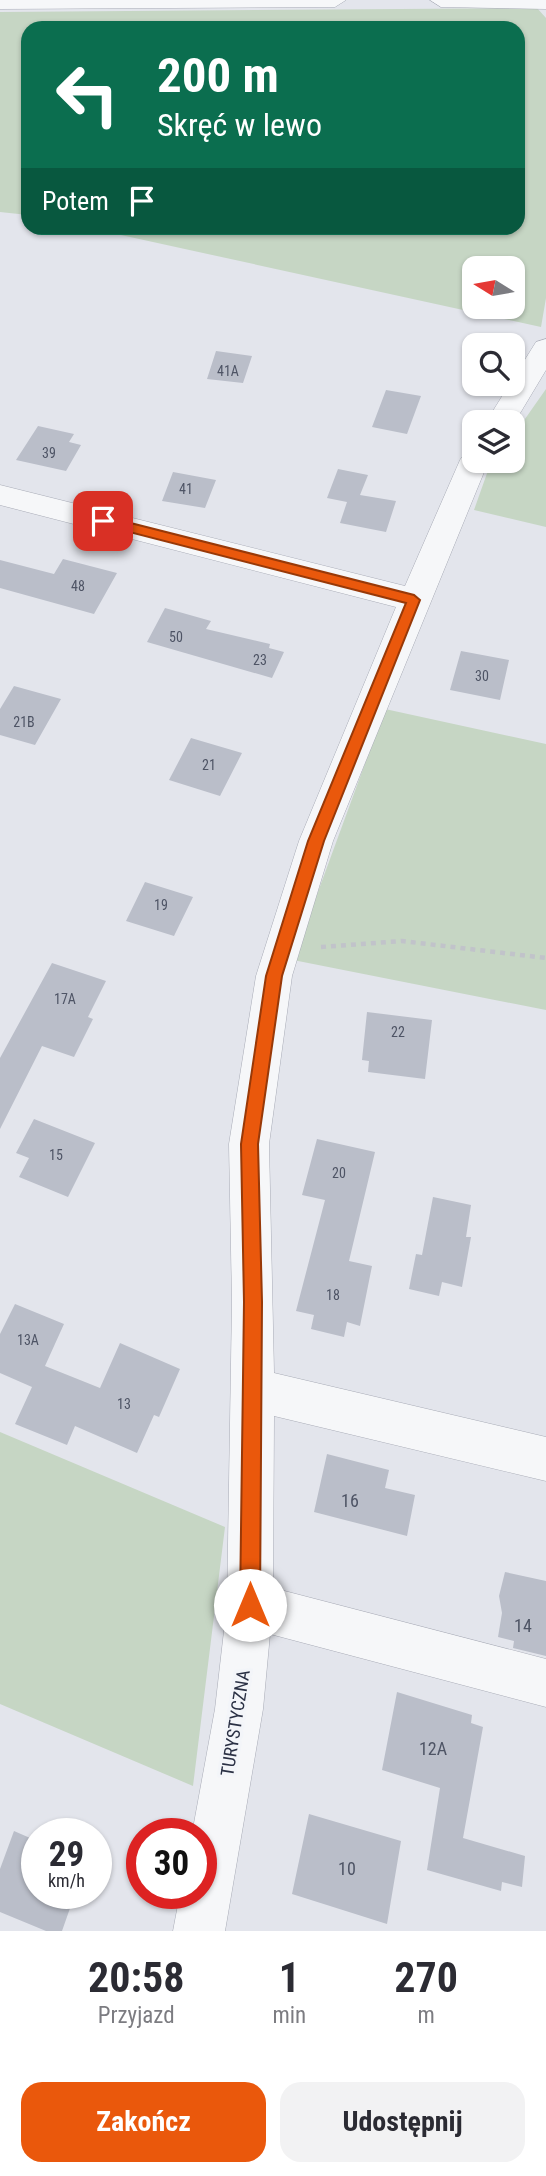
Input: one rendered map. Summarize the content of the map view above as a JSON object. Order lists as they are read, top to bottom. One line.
{"streets":{"street":["TURYSTYCZNA"]},"house_numbers":["41A","39","41","48","50","23","30","21B","21","19","17A","22","15","20","18","13A","13","16","14","12A","10"],"north":"left","page":{"turn":["200 m","Skręć w lewo"],"then":"Potem","speed":"29 km/h","limit":"30","eta":["20:58","Przyjazd","1","min","270","m"],"buttons":["Zakończ","Udostępnij"]}}
